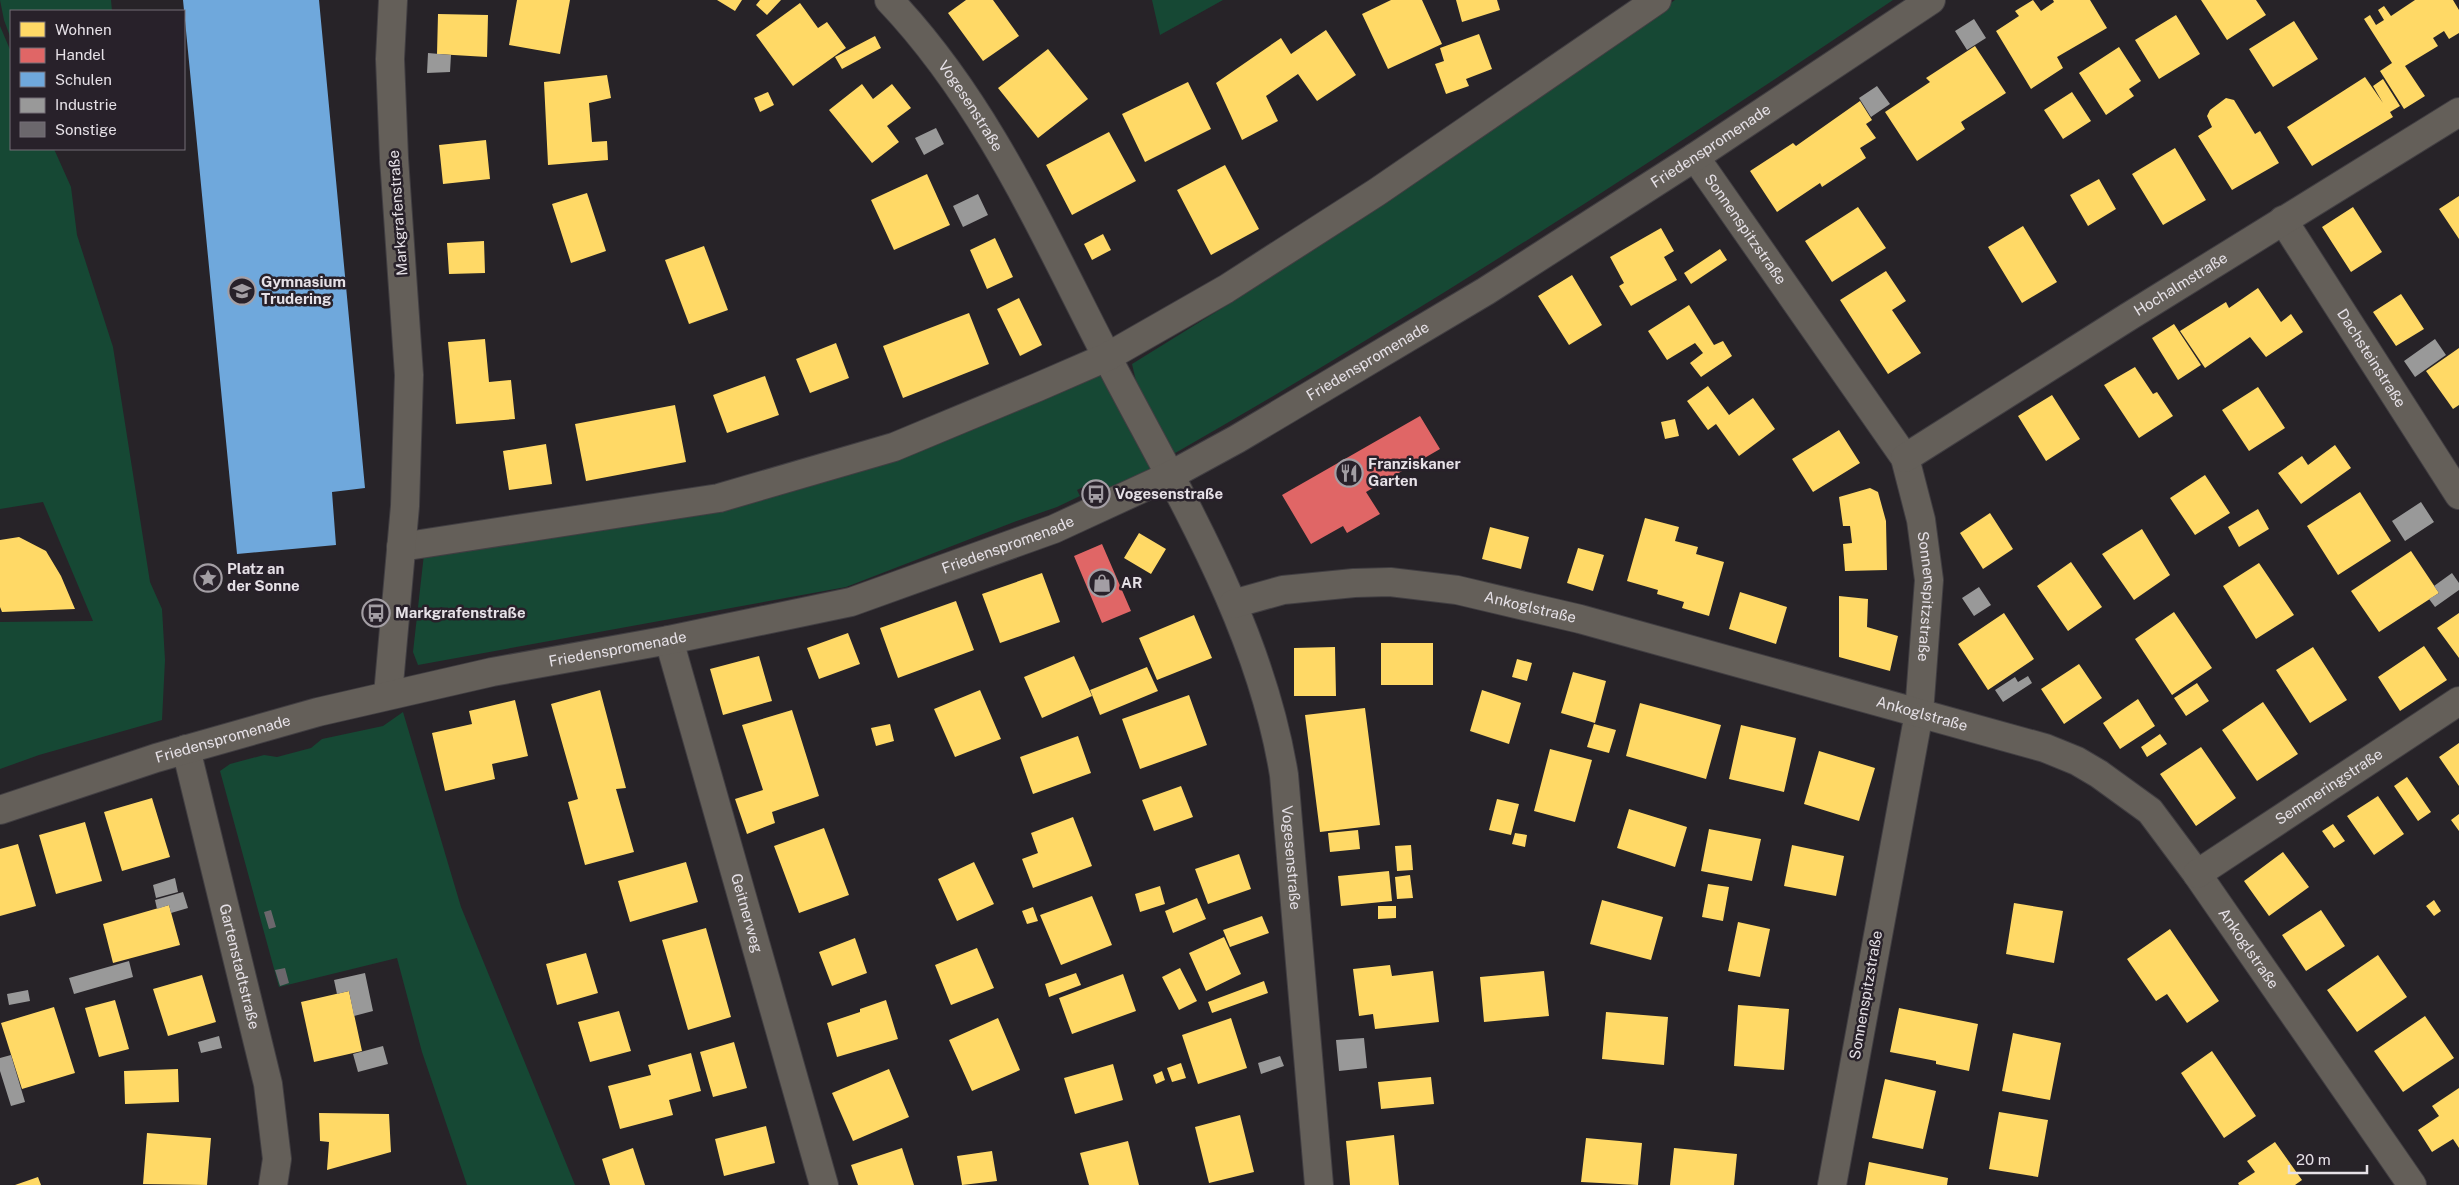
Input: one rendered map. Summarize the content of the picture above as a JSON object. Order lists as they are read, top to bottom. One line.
{"streets":{"street":["Vogesenstraße","Friedenspromenade","Markgrafenstraße","Sonnenspitzstraße","Hochalmstraße","Dachsteinstraße","Ankoglstraße","Semmeringstraße","Geitnerweg","Gartenstadtstraße"]},"crossings":[["Vogesenstraße","Friedenspromenade"],["Vogesenstraße","Ankoglstraße"],["Friedenspromenade","Markgrafenstraße"],["Friedenspromenade","Sonnenspitzstraße"],["Friedenspromenade","Geitnerweg"],["Friedenspromenade","Gartenstadtstraße"],["Sonnenspitzstraße","Hochalmstraße"],["Sonnenspitzstraße","Ankoglstraße"],["Hochalmstraße","Dachsteinstraße"],["Ankoglstraße","Semmeringstraße"]],"places":{"school or university":["Gymnasium Trudering"],"restaurant":["Franziskaner Garten"],"bus stop":["Vogesenstraße","Markgrafenstraße"],"place":["Platz an der Sonne"],"shop":["AR"]},"legend":["Wohnen","Handel","Schulen","Industrie","Sonstige"],"scale_bar":"20 m"}
